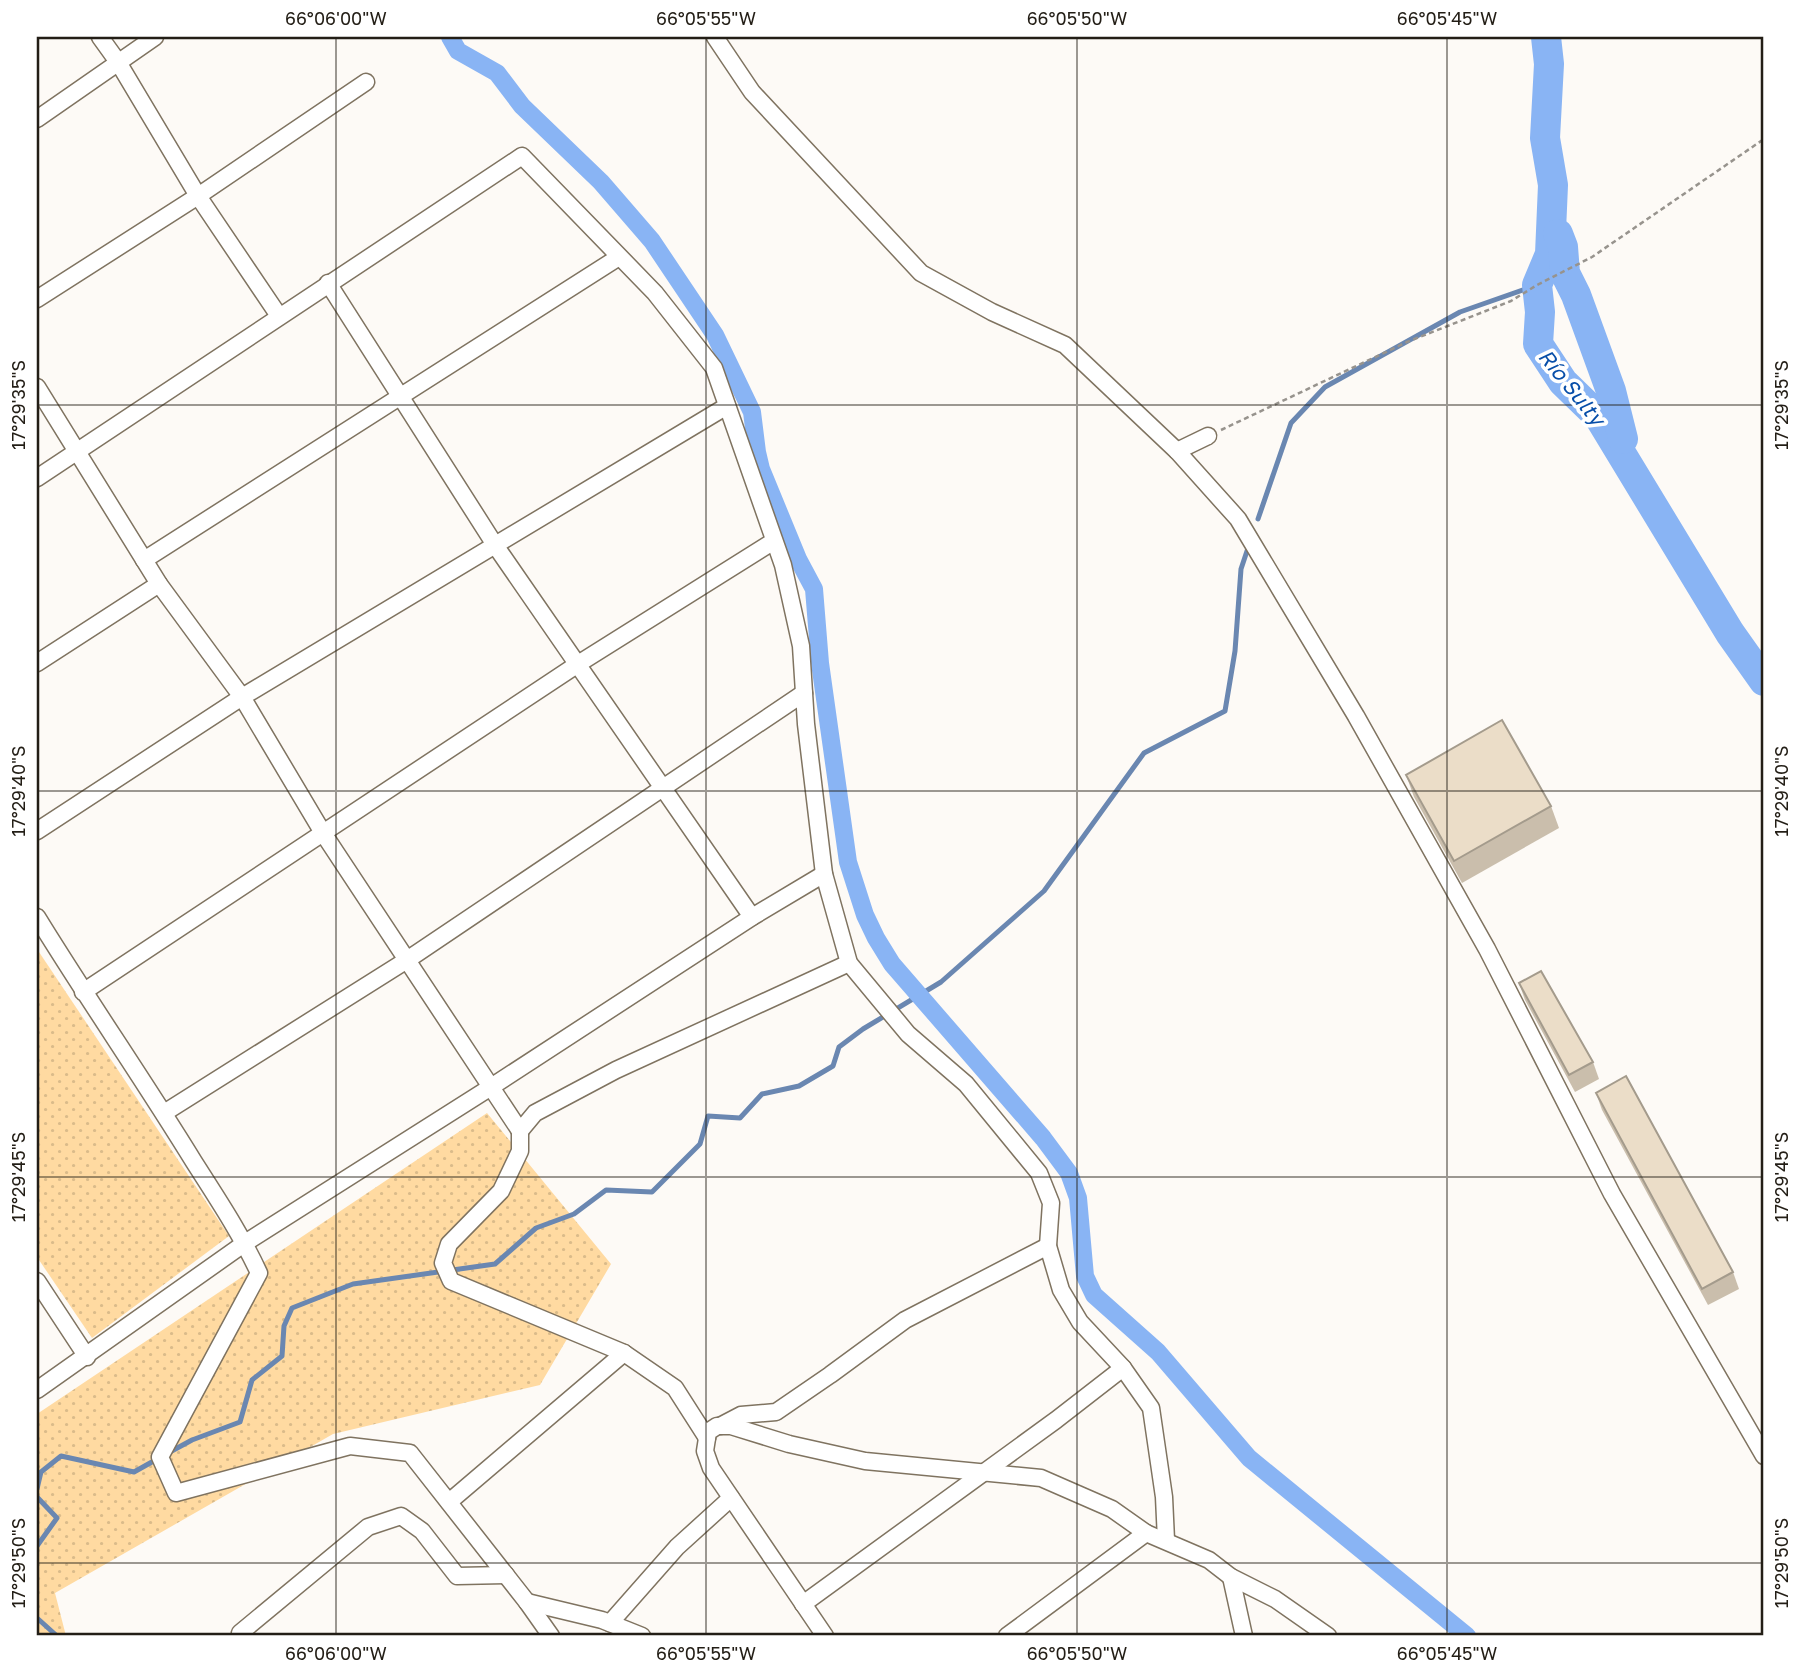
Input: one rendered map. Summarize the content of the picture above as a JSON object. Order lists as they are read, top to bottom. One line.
{"water":["Río Sulty"],"coordinates":["66°06'00\"W","66°05'55\"W","66°05'50\"W","66°05'45\"W","17°29'35\"S","17°29'40\"S","17°29'45\"S","17°29'50\"S"]}
